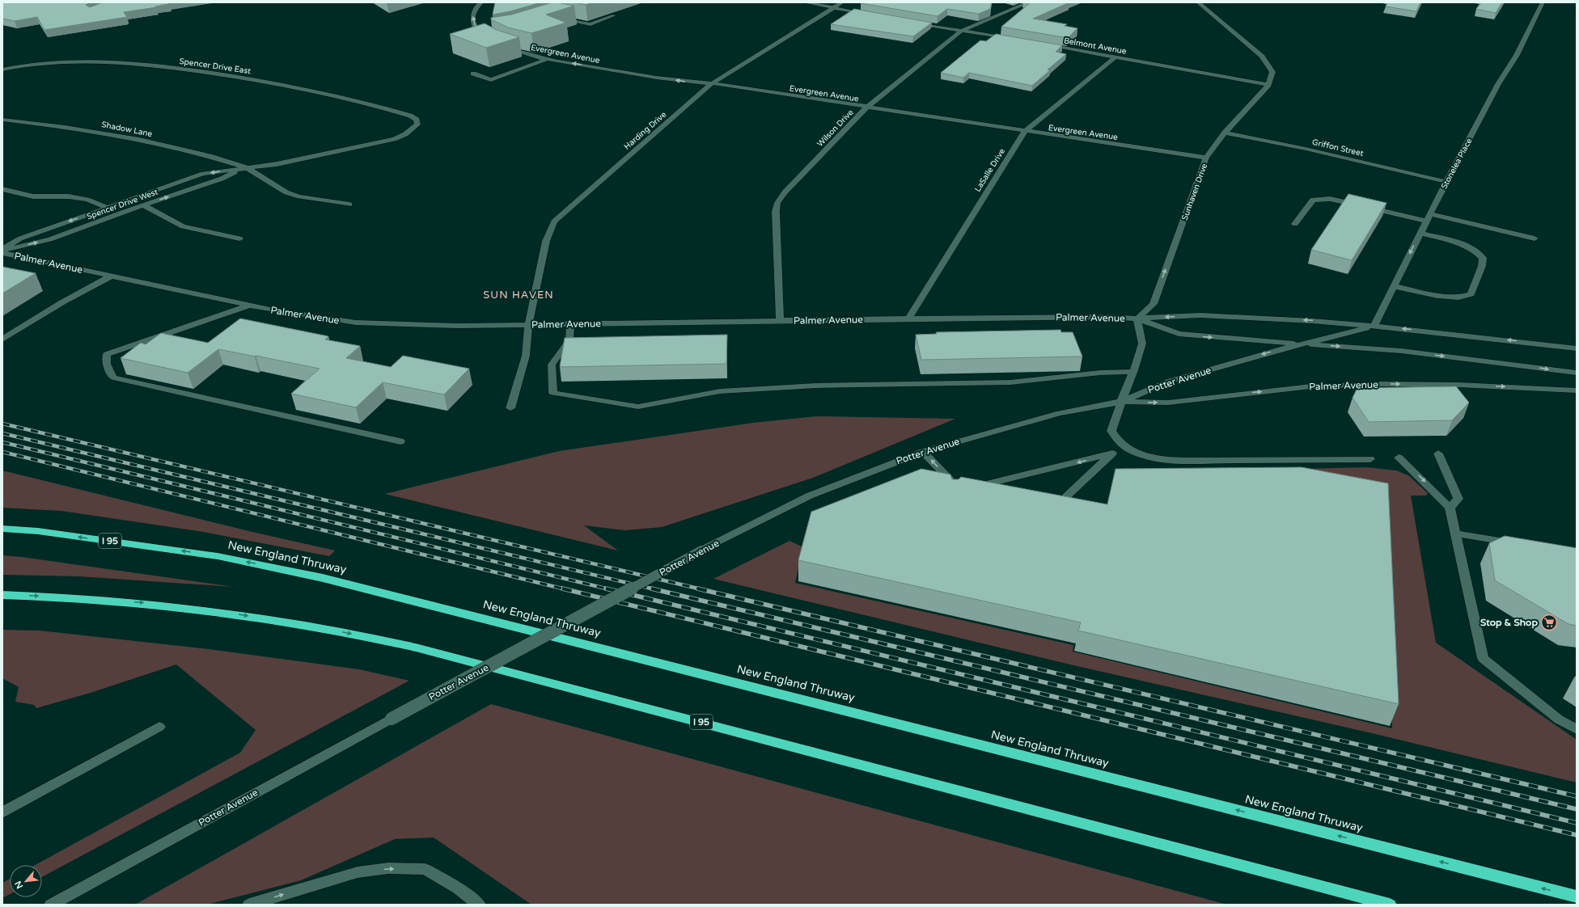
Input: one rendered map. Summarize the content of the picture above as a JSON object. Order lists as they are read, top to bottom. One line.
{"streets":{"highway":["I 95","New England Thruway"],"street":["Belmont Avenue","Evergreen Avenue","Spencer Drive East","Wilson Drive","Shadow Lane","Harding Drive","Griffon Street","Stonelea Place","LaSalle Drive","Sunhaven Drive","Spencer Drive West","Palmer Avenue","Potter Avenue"]},"crossings":[["Belmont Avenue","LaSalle Drive"],["Belmont Avenue","Sunhaven Drive"],["Evergreen Avenue","Wilson Drive"],["Evergreen Avenue","Harding Drive"],["Evergreen Avenue","LaSalle Drive"],["Evergreen Avenue","Sunhaven Drive"],["Spencer Drive East","Spencer Drive West"],["Wilson Drive","Palmer Avenue"],["Shadow Lane","Spencer Drive West"],["Harding Drive","Palmer Avenue"],["Griffon Street","Stonelea Place"],["Griffon Street","Sunhaven Drive"],["Stonelea Place","Palmer Avenue"],["Stonelea Place","Potter Avenue"],["LaSalle Drive","Palmer Avenue"],["Sunhaven Drive","Palmer Avenue"],["Palmer Avenue","Potter Avenue"]],"one_way":["Sunhaven Drive"],"districts":["SUN HAVEN"],"places":{"supermarket":["Stop & Shop"]},"north":"bottom left"}
